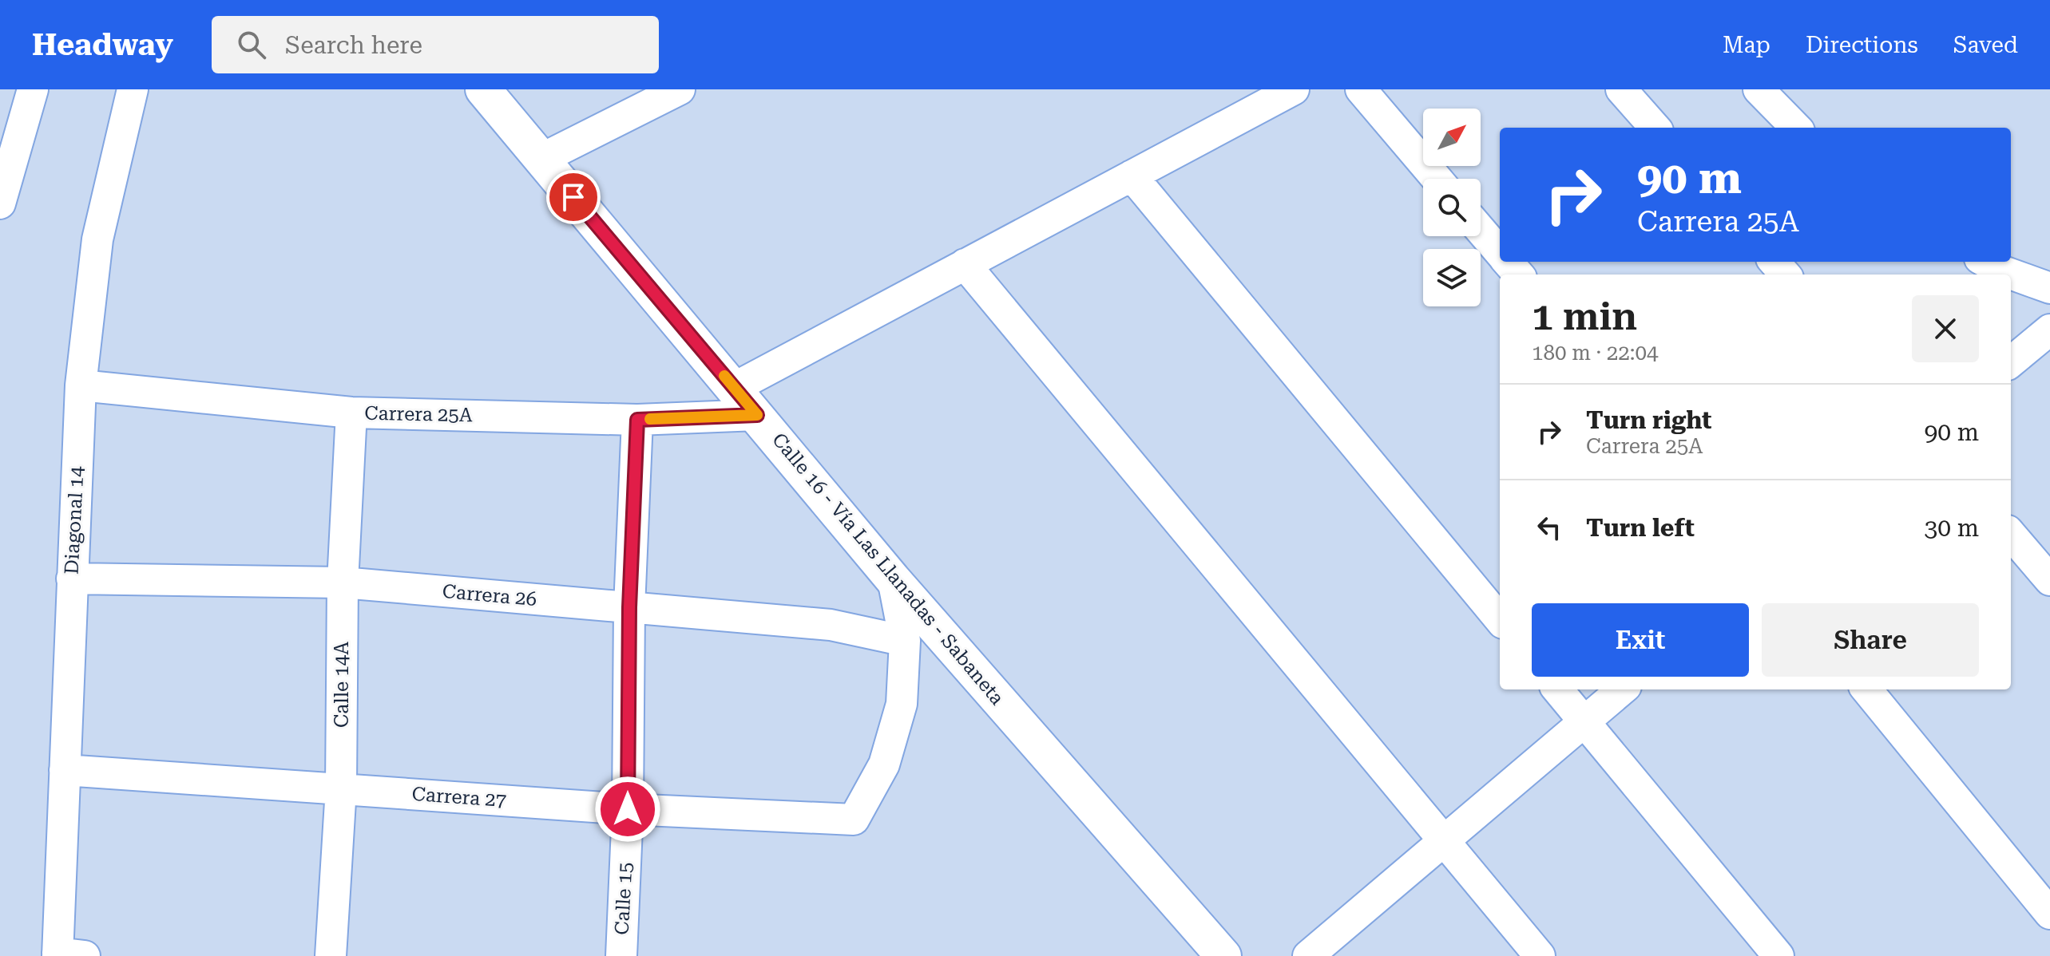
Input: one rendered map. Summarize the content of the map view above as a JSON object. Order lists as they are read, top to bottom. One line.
{"streets":{"street":["Carrera 25A","Diagonal 14","Calle 16 - Vía Las Llanadas - Sabaneta","Carrera 26","Calle 14A","Carrera 27","Calle 15"]},"crossings":[["Carrera 25A","Diagonal 14"],["Carrera 25A","Calle 16 - Vía Las Llanadas - Sabaneta"],["Carrera 25A","Calle 14A"],["Carrera 25A","Calle 15"],["Diagonal 14","Carrera 26"],["Diagonal 14","Carrera 27"],["Carrera 26","Calle 14A"],["Carrera 26","Carrera 27"],["Carrera 26","Calle 15"],["Calle 14A","Carrera 27"],["Carrera 27","Calle 15"]],"north":"top right","page":{"header":"Headway","search":"Search here","nav":["Map","Directions","Saved"],"turn":["90 m","Carrera 25A"],"heading":["1 min","180 m · 22:04"],"list":[{"name":"Turn right","note":"Carrera 25A","value":"90 m"},{"name":"Turn left","value":"30 m"}],"buttons":["Exit","Share"]}}
